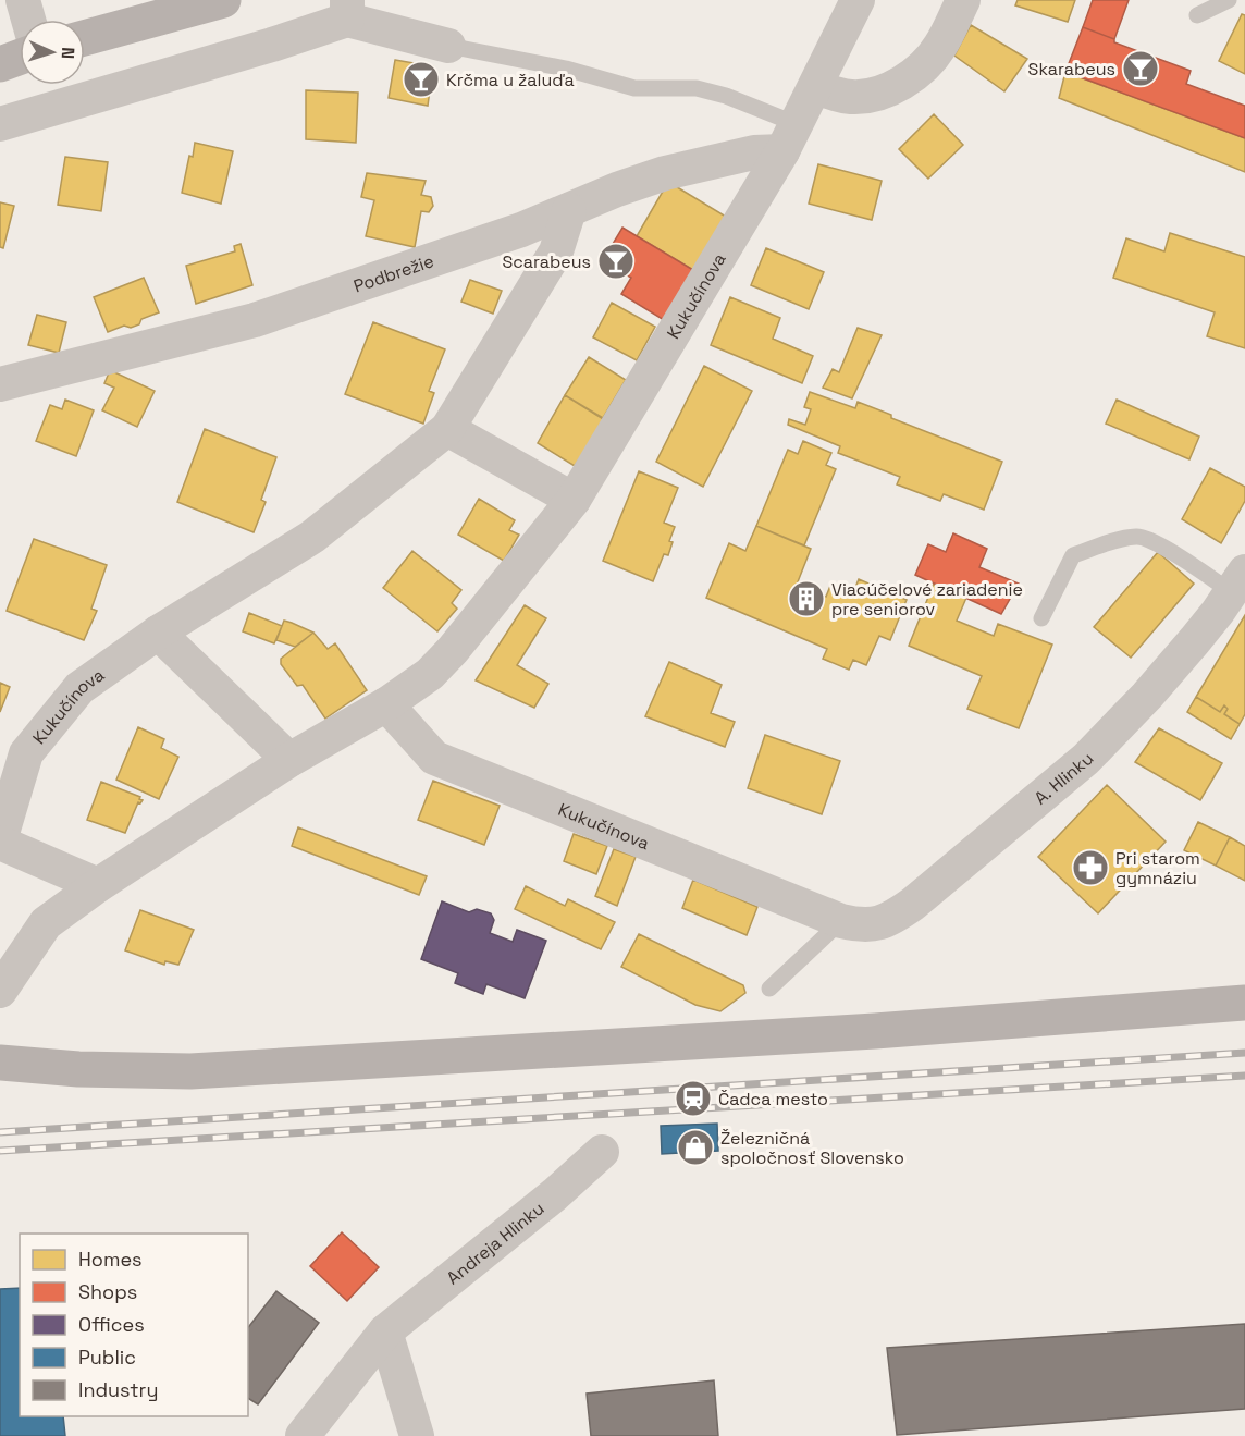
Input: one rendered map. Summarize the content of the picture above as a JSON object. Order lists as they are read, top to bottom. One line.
{"streets":{"street":["Podbrežie","Kukučínova","A. Hlinku","Andreja Hlinku"]},"crossings":[["Podbrežie","Kukučínova"],["Kukučínova","A. Hlinku"]],"places":{"bar":["Skarabeus","Krčma u žaluďa","Scarabeus"],"building":["Viacúčelové zariadenie pre seniorov"],"pharmacy":["Pri starom gymnáziu"],"station":["Čadca mesto"],"shop":["Železničná spoločnosť Slovensko"]},"legend":["Homes","Shops","Offices","Public","Industry"],"north":"right"}
